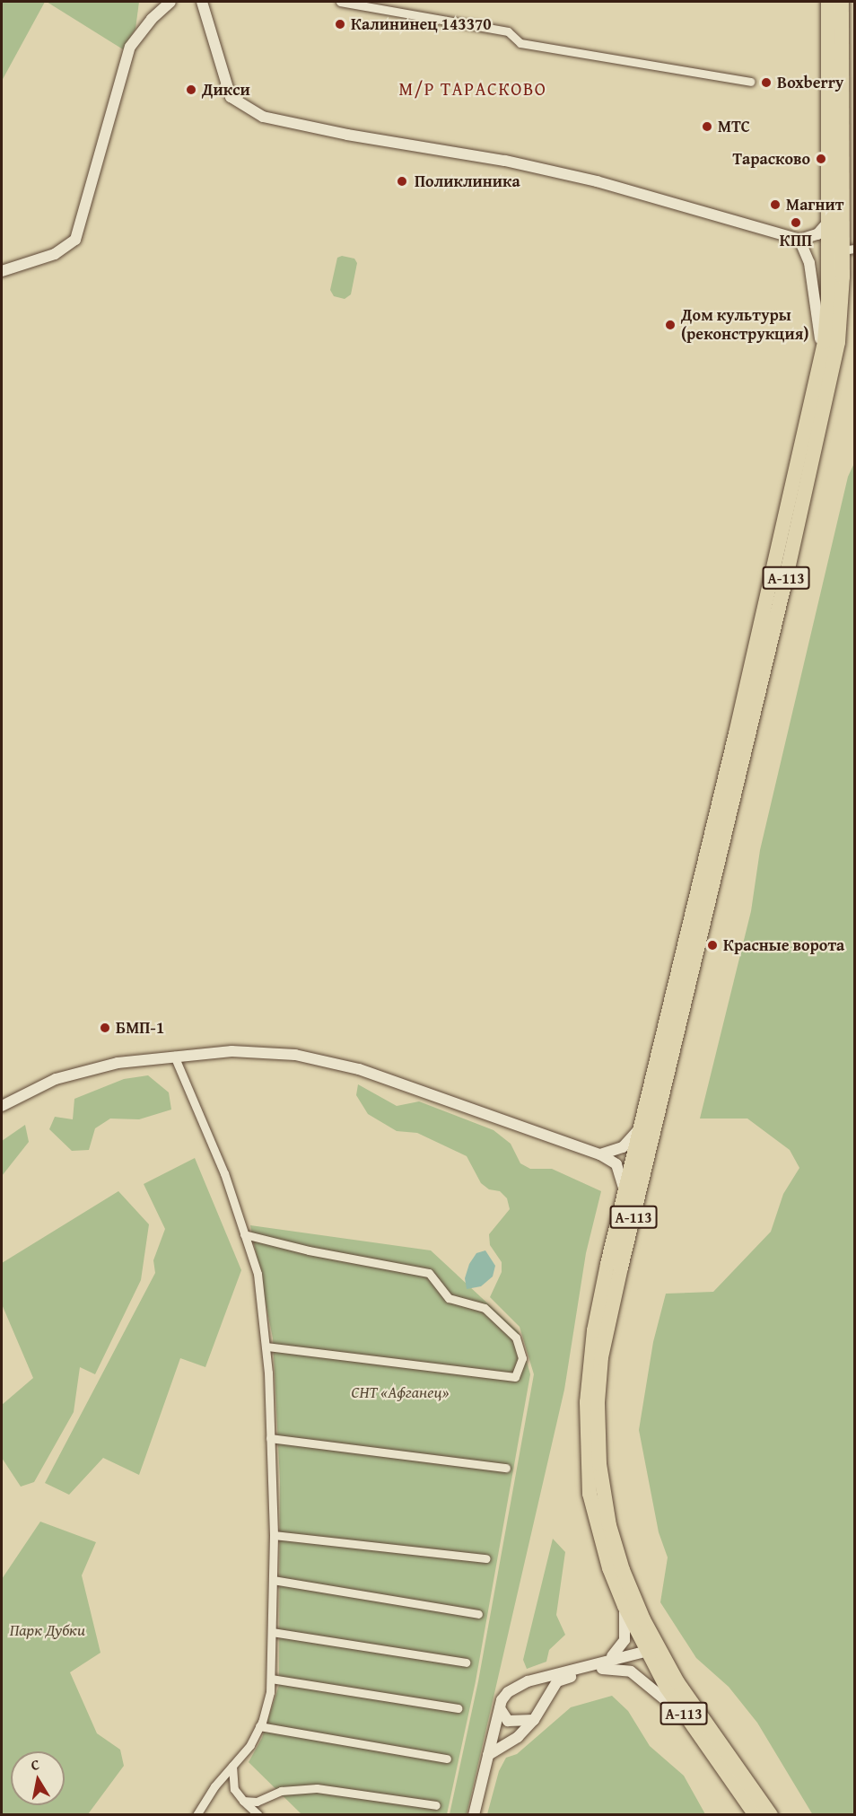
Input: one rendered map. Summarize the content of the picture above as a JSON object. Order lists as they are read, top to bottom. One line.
{"streets":{"highway":["А-113"]},"districts":["М/Р ТАРАСКОВО"],"parks":["СНТ «Афганец»","Парк Дубки"],"places":["Калининец 143370","Boxberry","Дикси","МТС","Тарасково","Поликлиника","Магнит","КПП","Дом культуры (реконструкция)","Красные ворота","БМП-1"],"north":"top"}
